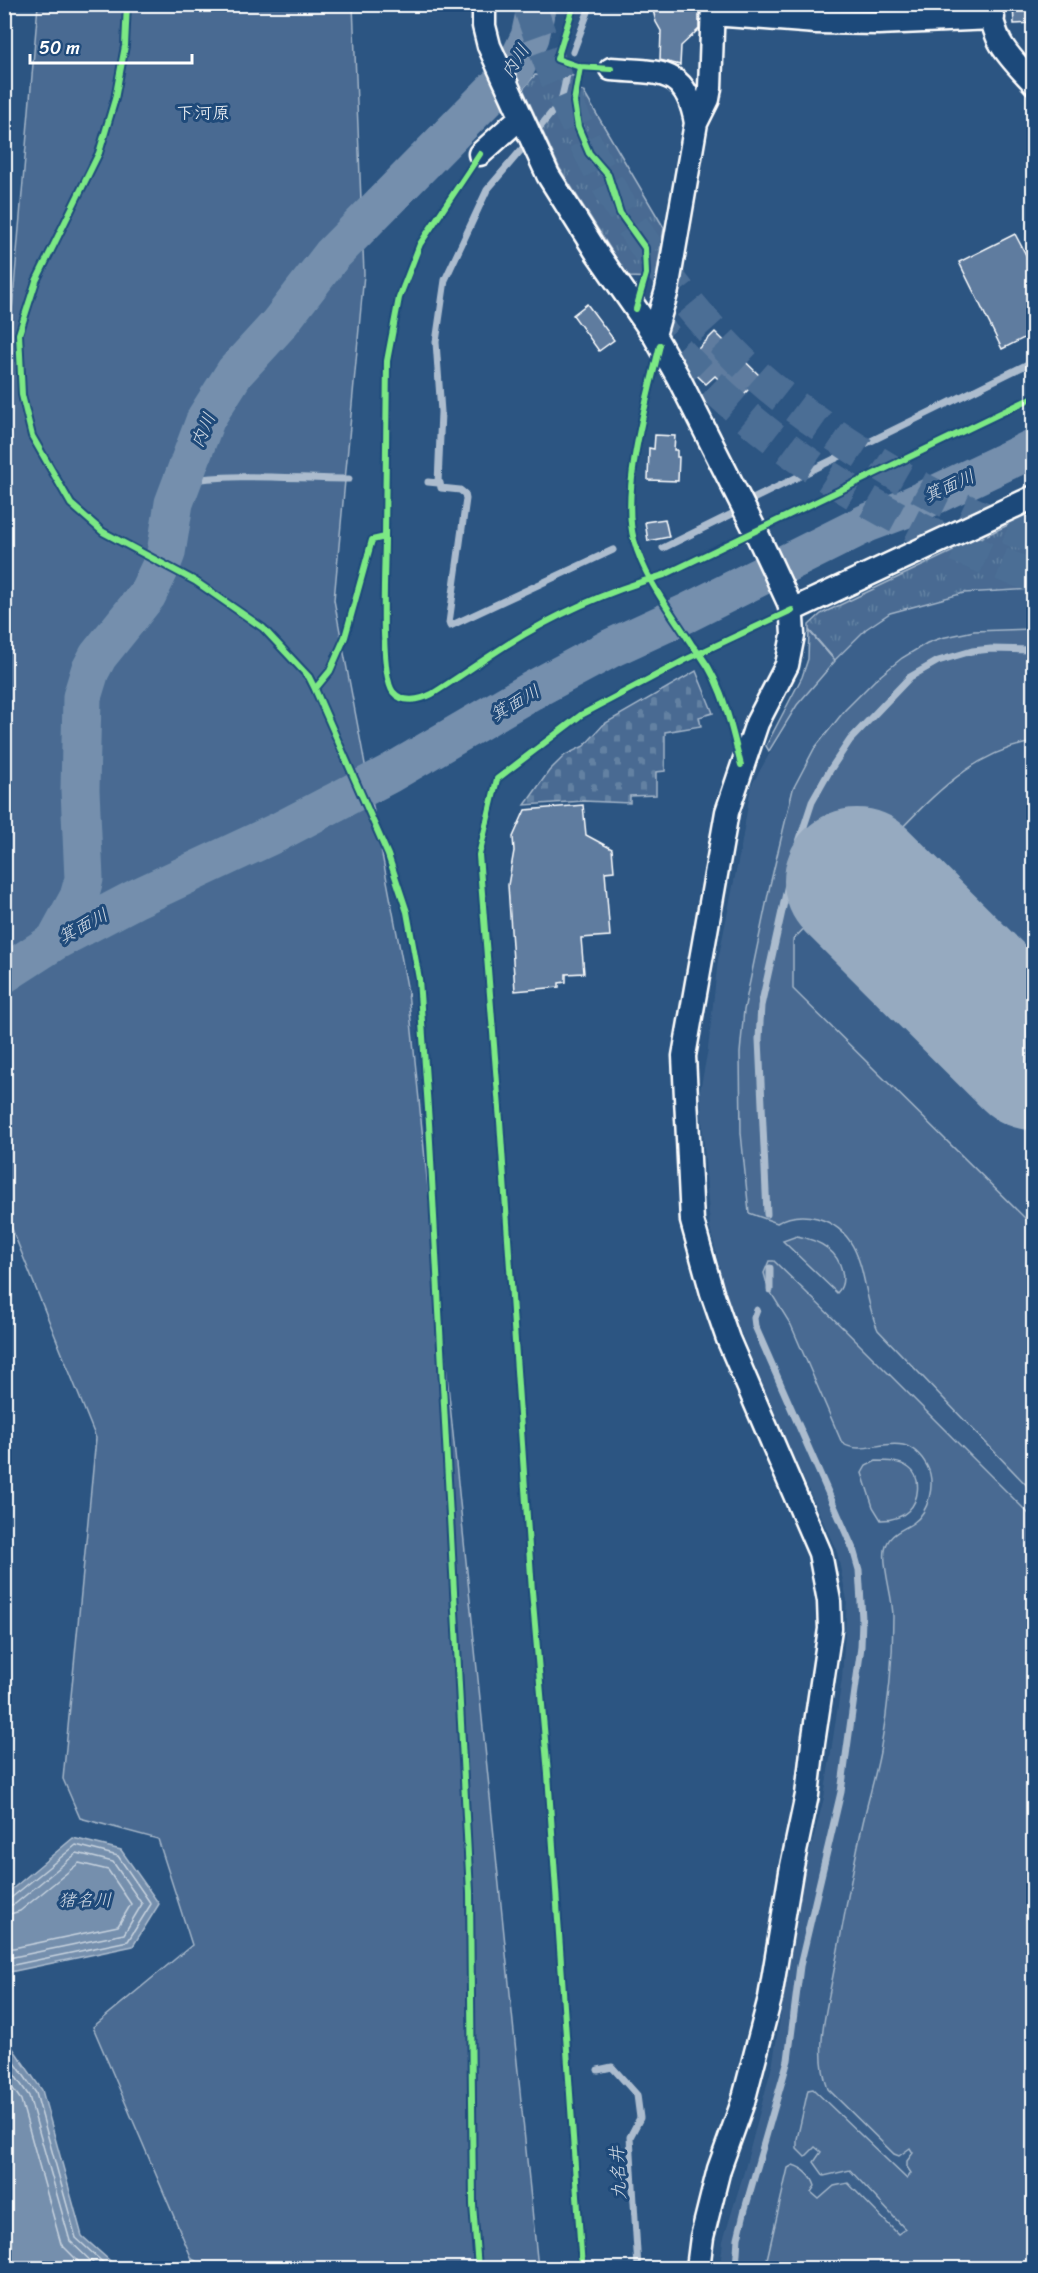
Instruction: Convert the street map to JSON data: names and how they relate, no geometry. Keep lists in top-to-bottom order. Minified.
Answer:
{"districts":["下河原"],"water":["内川","箕面川","猪名川","九名井"],"scale_bar":"50 m"}
